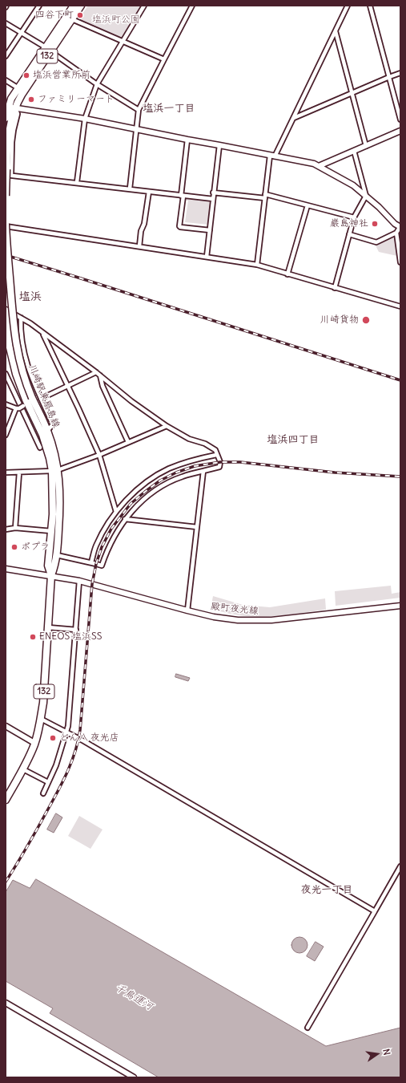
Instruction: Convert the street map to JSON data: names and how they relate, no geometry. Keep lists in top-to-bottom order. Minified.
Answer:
{"streets":{"highway":["132","川崎駅東扇島線"],"street":["殿町夜光線"]},"crossings":[["川崎駅東扇島線","殿町夜光線"]],"districts":["塩浜一丁目","塩浜","塩浜四丁目","夜光一丁目"],"water":["千鳥運河"],"parks":["塩浜町公園"],"places":["四谷下町","塩浜営業所前","ファミリーマート","巌島神社","川崎貨物","ポプラ","ENEOS 塩浜SS","どん八 夜光店"],"north":"right"}
